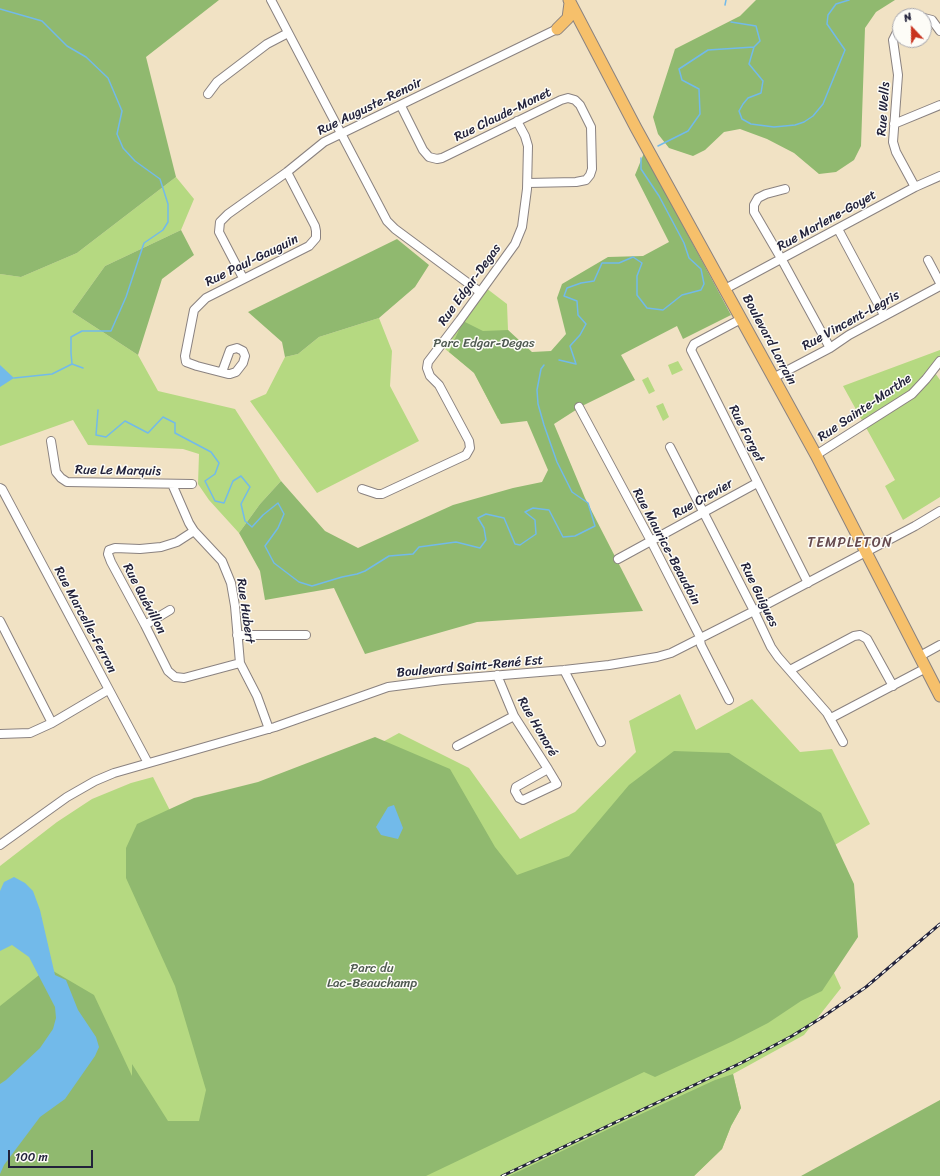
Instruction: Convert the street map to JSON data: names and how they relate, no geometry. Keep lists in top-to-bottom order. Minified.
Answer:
{"streets":{"main road":["Boulevard Lorrain"],"street":["Rue Auguste-Renoir","Rue Wells","Rue Claude-Monet","Rue Marlene-Goyet","Rue Paul-Gauguin","Rue Edgar-Degas","Rue Vincent-Legris","Rue Sainte-Marthe","Rue Forget","Rue Le Marquis","Rue Crevier","Rue Maurice-Beaudoin","Rue Guigues","Rue Quévillon","Rue Hubert","Rue Marcelle-Ferron","Boulevard Saint-René Est","Rue Honoré"]},"crossings":[["Rue Auguste-Renoir","Rue Claude-Monet"],["Rue Auguste-Renoir","Rue Paul-Gauguin"],["Rue Wells","Rue Marlene-Goyet"],["Rue Claude-Monet","Rue Edgar-Degas"],["Rue Marlene-Goyet","Boulevard Lorrain"],["Rue Vincent-Legris","Boulevard Lorrain"],["Boulevard Lorrain","Rue Sainte-Marthe"],["Boulevard Lorrain","Rue Forget"],["Boulevard Lorrain","Boulevard Saint-René Est"],["Rue Forget","Rue Crevier"],["Rue Forget","Boulevard Saint-René Est"],["Rue Le Marquis","Rue Hubert"],["Rue Crevier","Rue Maurice-Beaudoin"],["Rue Crevier","Rue Guigues"],["Rue Maurice-Beaudoin","Boulevard Saint-René Est"],["Rue Guigues","Boulevard Saint-René Est"],["Rue Quévillon","Rue Hubert"],["Rue Hubert","Boulevard Saint-René Est"],["Rue Marcelle-Ferron","Boulevard Saint-René Est"],["Boulevard Saint-René Est","Rue Honoré"]],"districts":["TEMPLETON"],"parks":["Parc Edgar-Degas","Parc du Lac-Beauchamp"],"scale_bar":"100 m","north":"top"}
